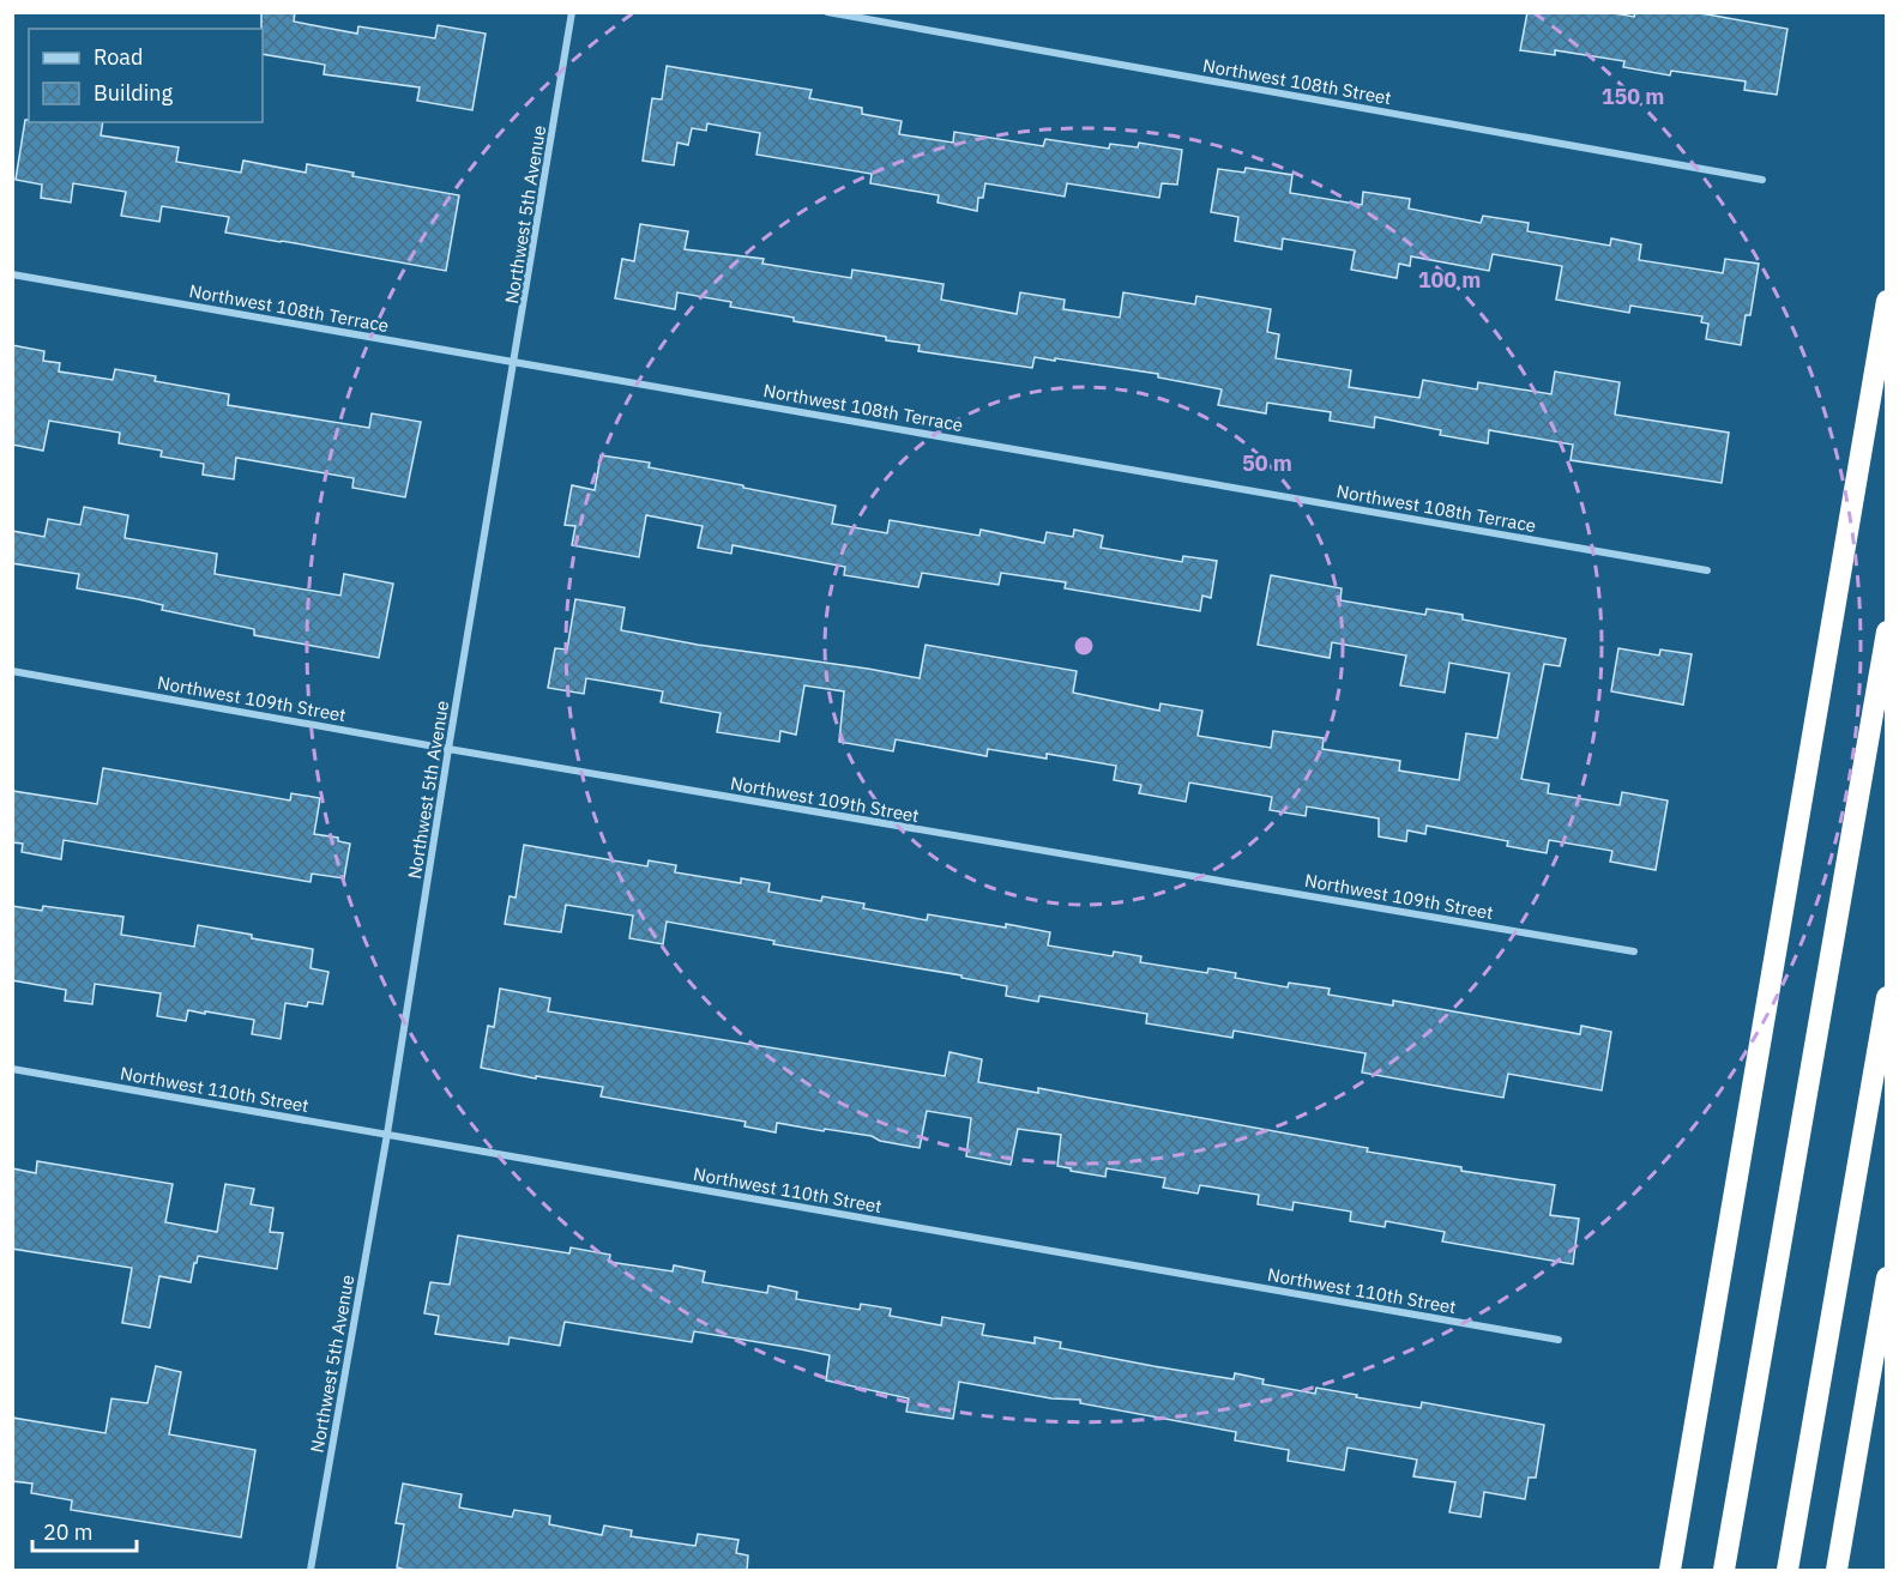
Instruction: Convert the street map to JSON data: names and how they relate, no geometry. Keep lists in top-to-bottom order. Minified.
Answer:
{"streets":{"street":["Northwest 108th Street","Northwest 5th Avenue","Northwest 108th Terrace","Northwest 109th Street","Northwest 110th Street"]},"crossings":[["Northwest 5th Avenue","Northwest 108th Terrace"],["Northwest 5th Avenue","Northwest 109th Street"],["Northwest 5th Avenue","Northwest 110th Street"]],"legend":["Road","Building"],"scale_bar":"20 m","rings":["150 m","100 m","50 m"]}
